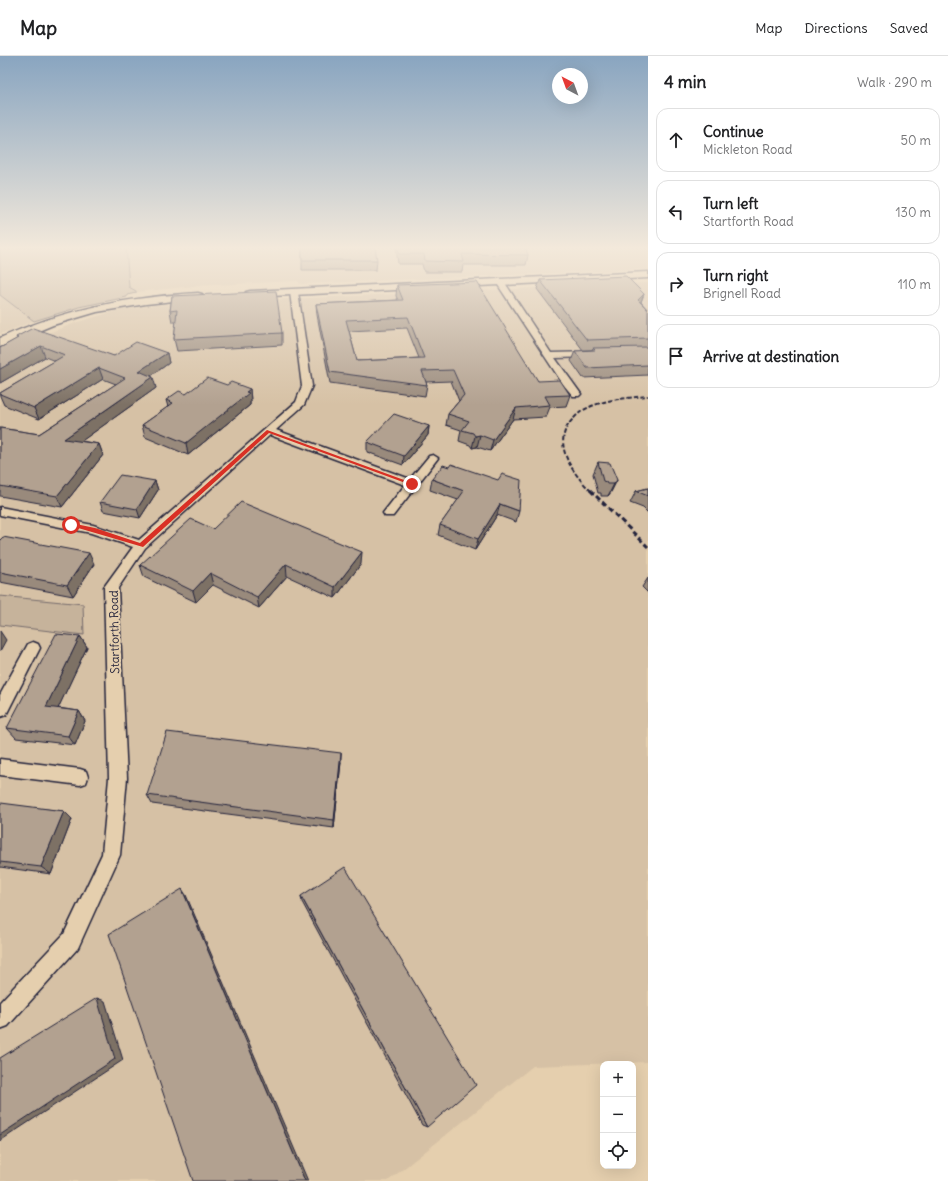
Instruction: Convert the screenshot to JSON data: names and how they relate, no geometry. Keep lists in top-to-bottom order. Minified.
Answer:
{"streets":{"street":["Startforth Road"]},"north":"top left","page":{"header":"Map","nav":["Map","Directions","Saved"],"heading":["4 min","Walk · 290 m"],"list":[["Continue","Mickleton Road","50 m"],["Turn left","Startforth Road","130 m"],["Turn right","Brignell Road","110 m"],"Arrive at destination"],"map_buttons":["+","−"]}}
